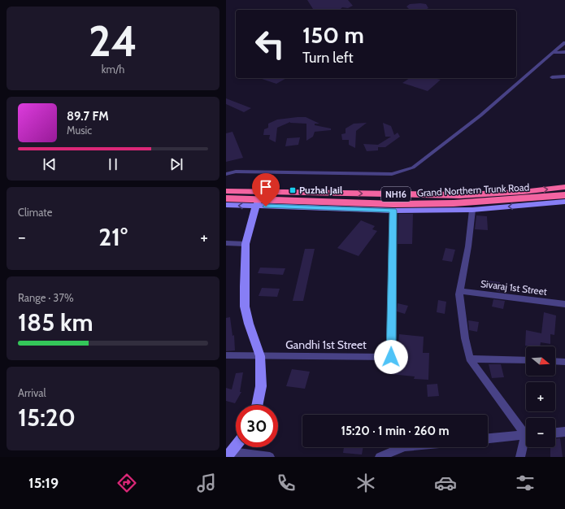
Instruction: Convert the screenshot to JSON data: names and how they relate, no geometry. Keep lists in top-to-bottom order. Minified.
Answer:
{"streets":{"highway":["Grand Northern Trunk Road","NH16"],"street":["Sivaraj 1st Street","Gandhi 1st Street"]},"places":{"transit":["Puzhal Jail"]},"north":"right","page":{"tile":[["24","km/h"],"Climate",["Range · 37%","185 km"],["Arrival","15:20"]],"turn":["150 m","Turn left"],"song":["89.7 FM","Music"],"heat":["−","21°","+"],"map_buttons":["+","−"],"limit":"30","trip":"15:20 · 1 min · 260 m","tabs":"15:19"}}
